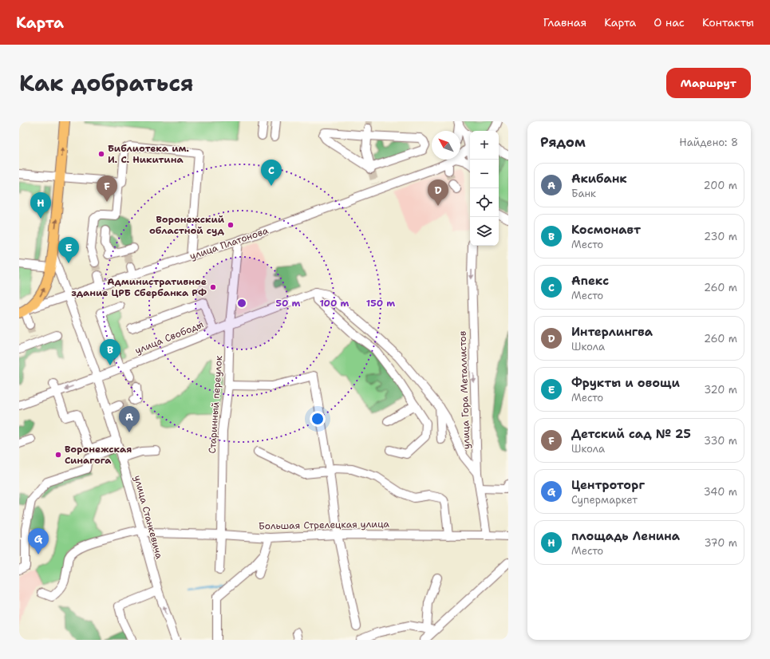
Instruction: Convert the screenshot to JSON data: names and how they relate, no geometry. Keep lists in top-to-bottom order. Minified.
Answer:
{"streets":{"street":["улица Платонова","улица Свободы","улица Гора Металлистов","Старинный переулок","улица Станкевича","Большая Стрелецкая улица"]},"crossings":[["улица Платонова","Старинный переулок"],["улица Платонова","улица Станкевича"],["улица Свободы","Старинный переулок"],["улица Свободы","улица Станкевича"],["улица Гора Металлистов","Большая Стрелецкая улица"],["Старинный переулок","Большая Стрелецкая улица"],["улица Станкевича","Большая Стрелецкая улица"]],"one_way":["улица Гора Металлистов"],"places":["Библиотека им. И. С. Никитина","Воронежский областной суд","Административное здание ЦРБ Сбербанка РФ","Воронежская Синагога"],"north":"top left","page":{"header":"Карта","nav":["Главная","Карта","О нас","Контакты"],"title":"Как добраться","buttons":"Маршрут","heading":["Рядом","Найдено: 8"],"map_buttons":["+","−"],"pins":["C","F","D","H","E","B","A","G"],"list":[{"mark":"A","name":"Акибанк","note":"Банк","value":"200 m"},{"mark":"B","name":"Космонавт","note":"Место","value":"230 m"},{"mark":"C","name":"Апекс","note":"Место","value":"260 m"},{"mark":"D","name":"Интерлингва","note":"Школа","value":"260 m"},{"mark":"E","name":"Фрукты и овощи","note":"Место","value":"320 m"},{"mark":"F","name":"Детский сад № 25","note":"Школа","value":"330 m"},{"mark":"G","name":"Центроторг","note":"Супермаркет","value":"340 m"},{"mark":"H","name":"площадь Ленина","note":"Место","value":"370 m"}]},"rings":["50 m","100 m","150 m"]}
